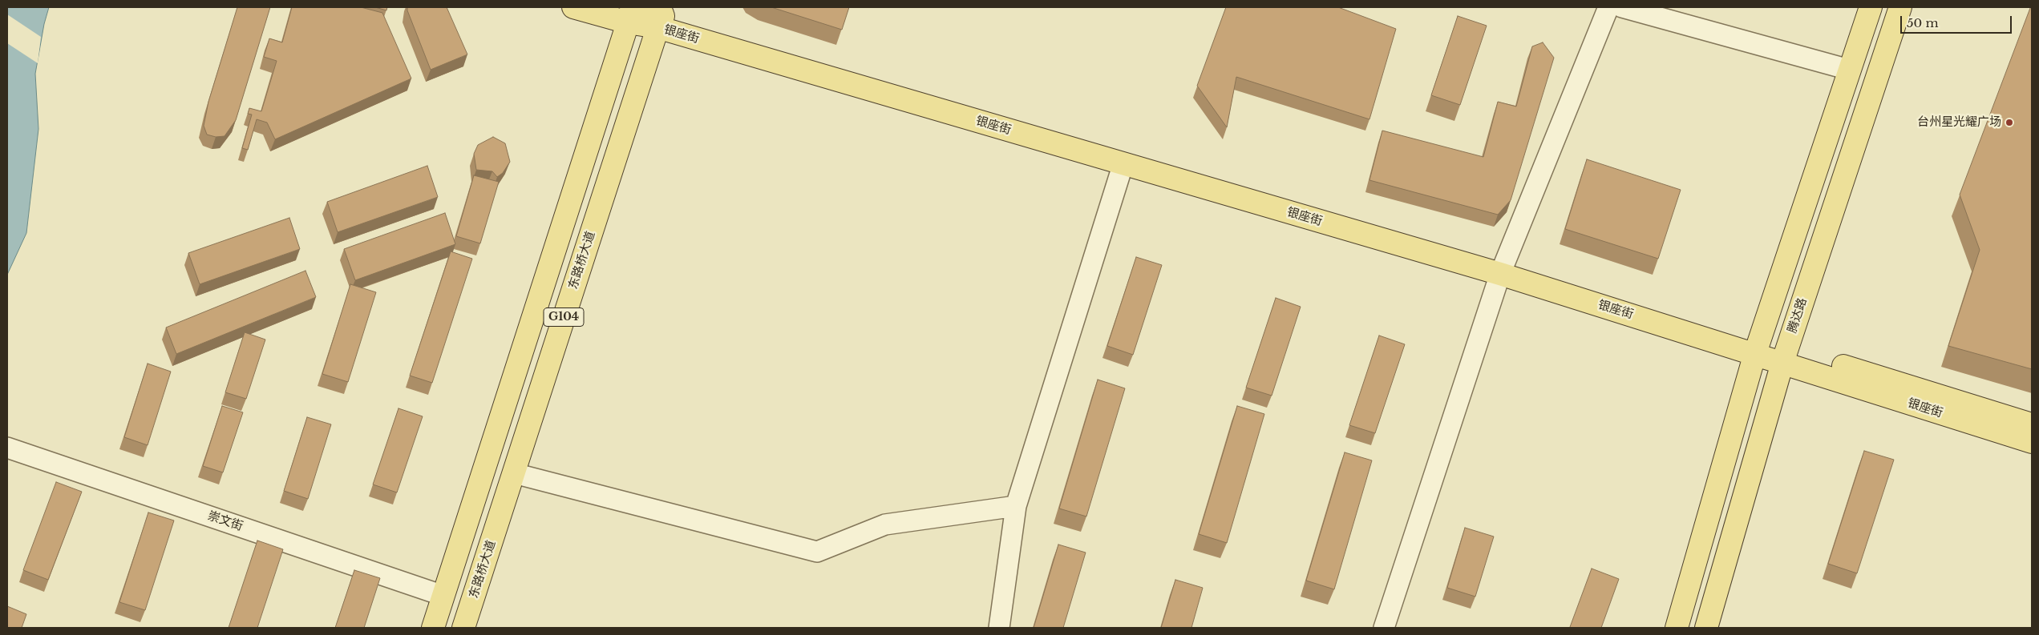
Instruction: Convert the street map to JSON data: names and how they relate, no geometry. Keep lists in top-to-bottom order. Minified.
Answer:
{"streets":{"main road":["银座街","东路桥大道","腾达路","G104"],"street":["崇文街"]},"crossings":[["银座街","东路桥大道"],["银座街","腾达路"],["银座街","G104"],["G104","崇文街"]],"places":["台州星光耀广场"],"scale_bar":"50 m"}
